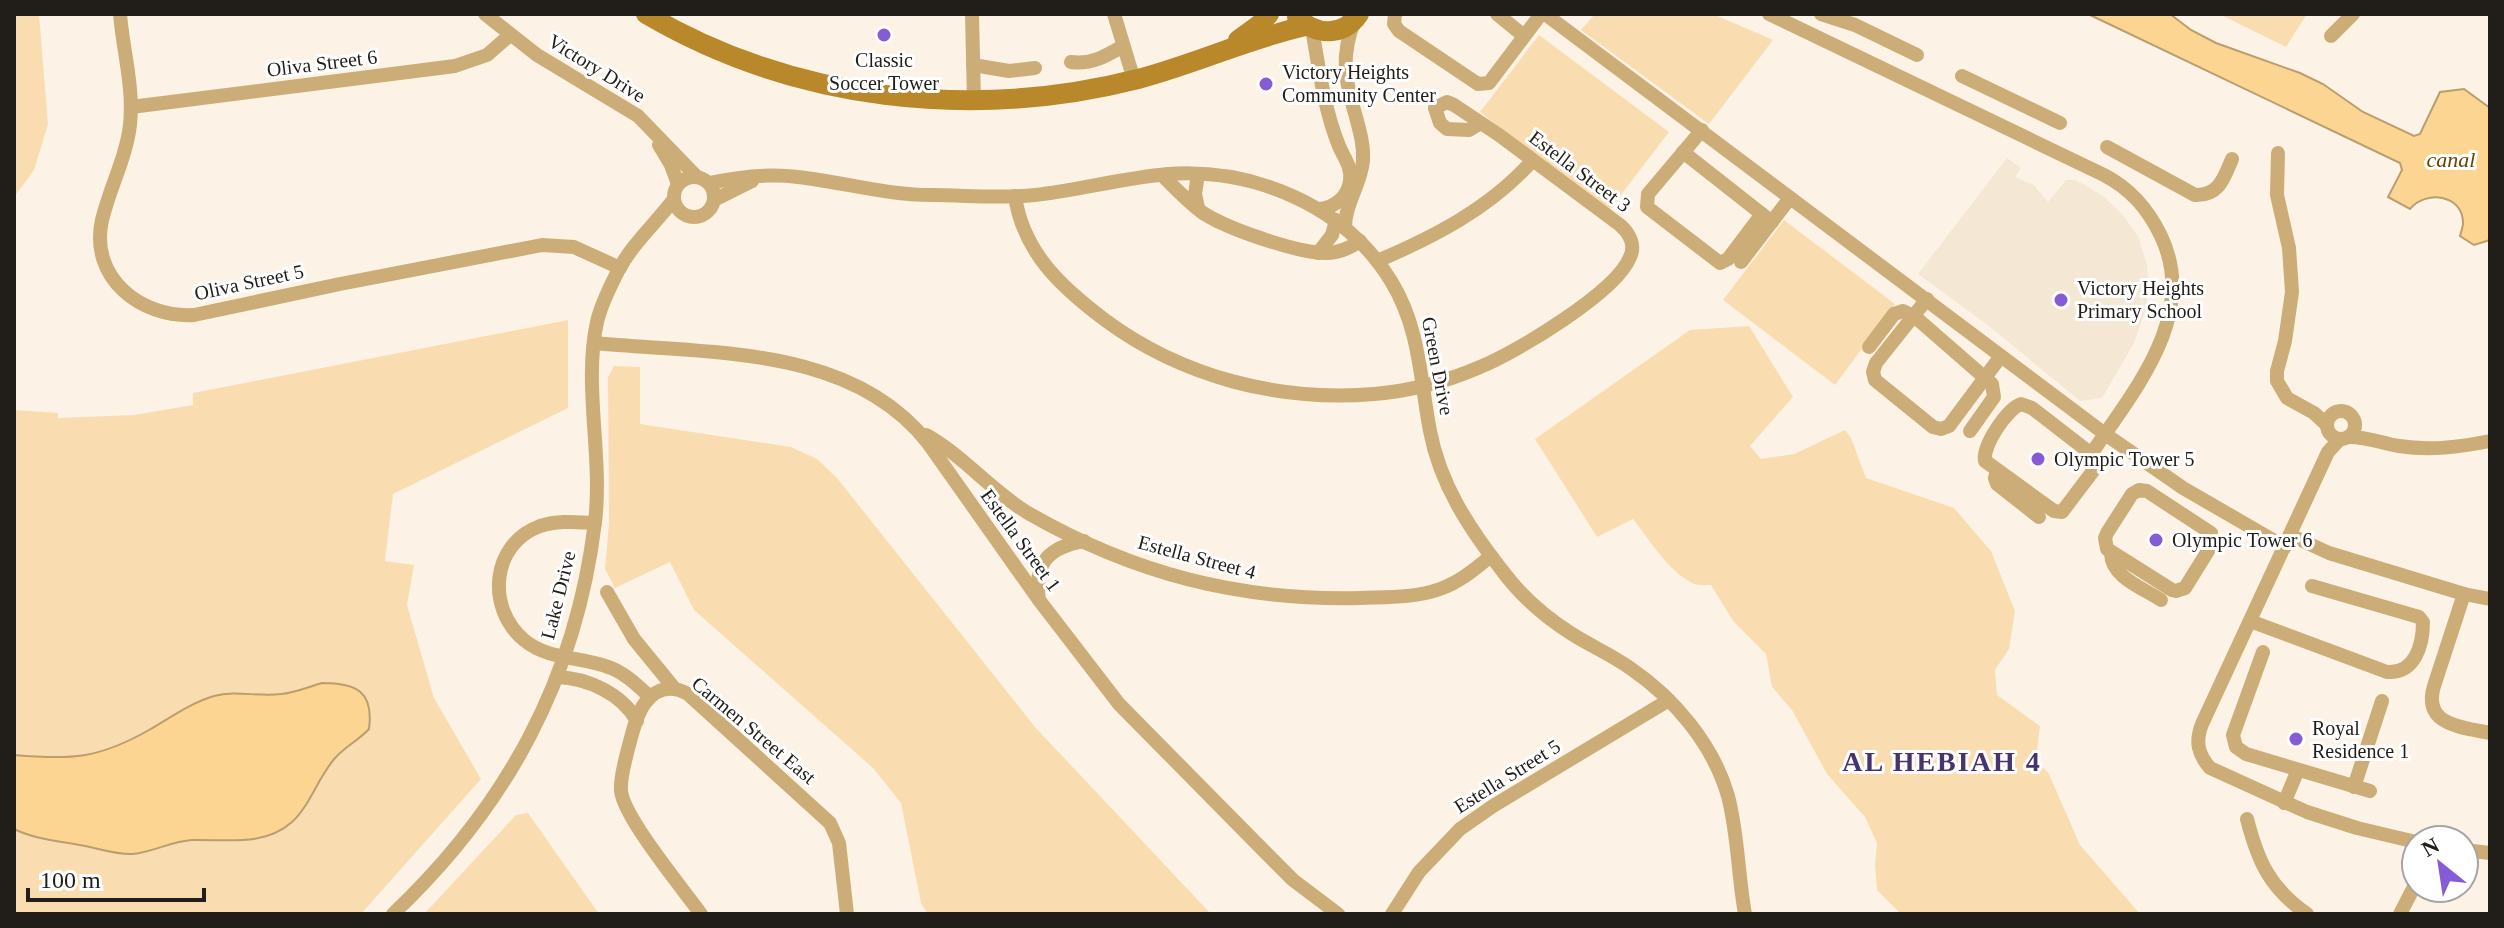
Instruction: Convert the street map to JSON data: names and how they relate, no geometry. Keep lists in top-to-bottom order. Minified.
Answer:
{"streets":{"street":["Oliva Street 6","Victory Drive","Estella Street 3","Oliva Street 5","Green Drive","Estella Street 1","Estella Street 4","Lake Drive","Carmen Street East","Estella Street 5"]},"crossings":[["Oliva Street 6","Victory Drive"],["Oliva Street 6","Oliva Street 5"],["Victory Drive","Green Drive"],["Victory Drive","Lake Drive"],["Estella Street 3","Green Drive"],["Oliva Street 5","Lake Drive"],["Green Drive","Estella Street 4"],["Green Drive","Lake Drive"],["Green Drive","Estella Street 5"],["Estella Street 1","Estella Street 4"],["Estella Street 1","Lake Drive"]],"districts":["AL HEBIAH 4"],"water":["canal"],"places":["Classic Soccer Tower","Victory Heights Community Center","Victory Heights Primary School","Olympic Tower 5","Olympic Tower 6","Royal Residence 1"],"scale_bar":"100 m","north":"top left"}
